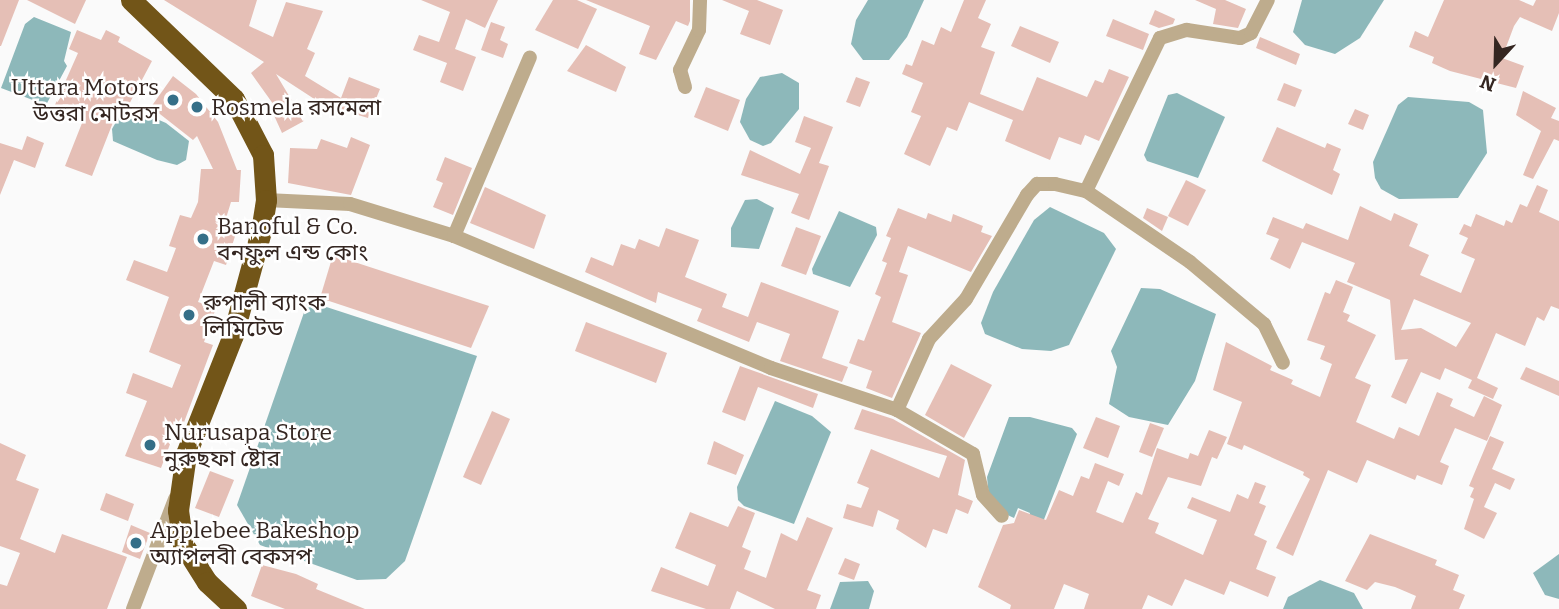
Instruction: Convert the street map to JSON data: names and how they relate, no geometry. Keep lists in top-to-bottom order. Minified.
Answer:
{"places":["Uttara Motors উত্তরা মোটরস","Rosmela রসমেলা","Banoful & Co. বনফুল এন্ড কোং","রুপালী ব্যাংক লিমিটেড","Nurusapa Store নুরুছফা ষ্টোর","Applebee Bakeshop অ্যাপলবী বেকসপ"],"north":"bottom"}
